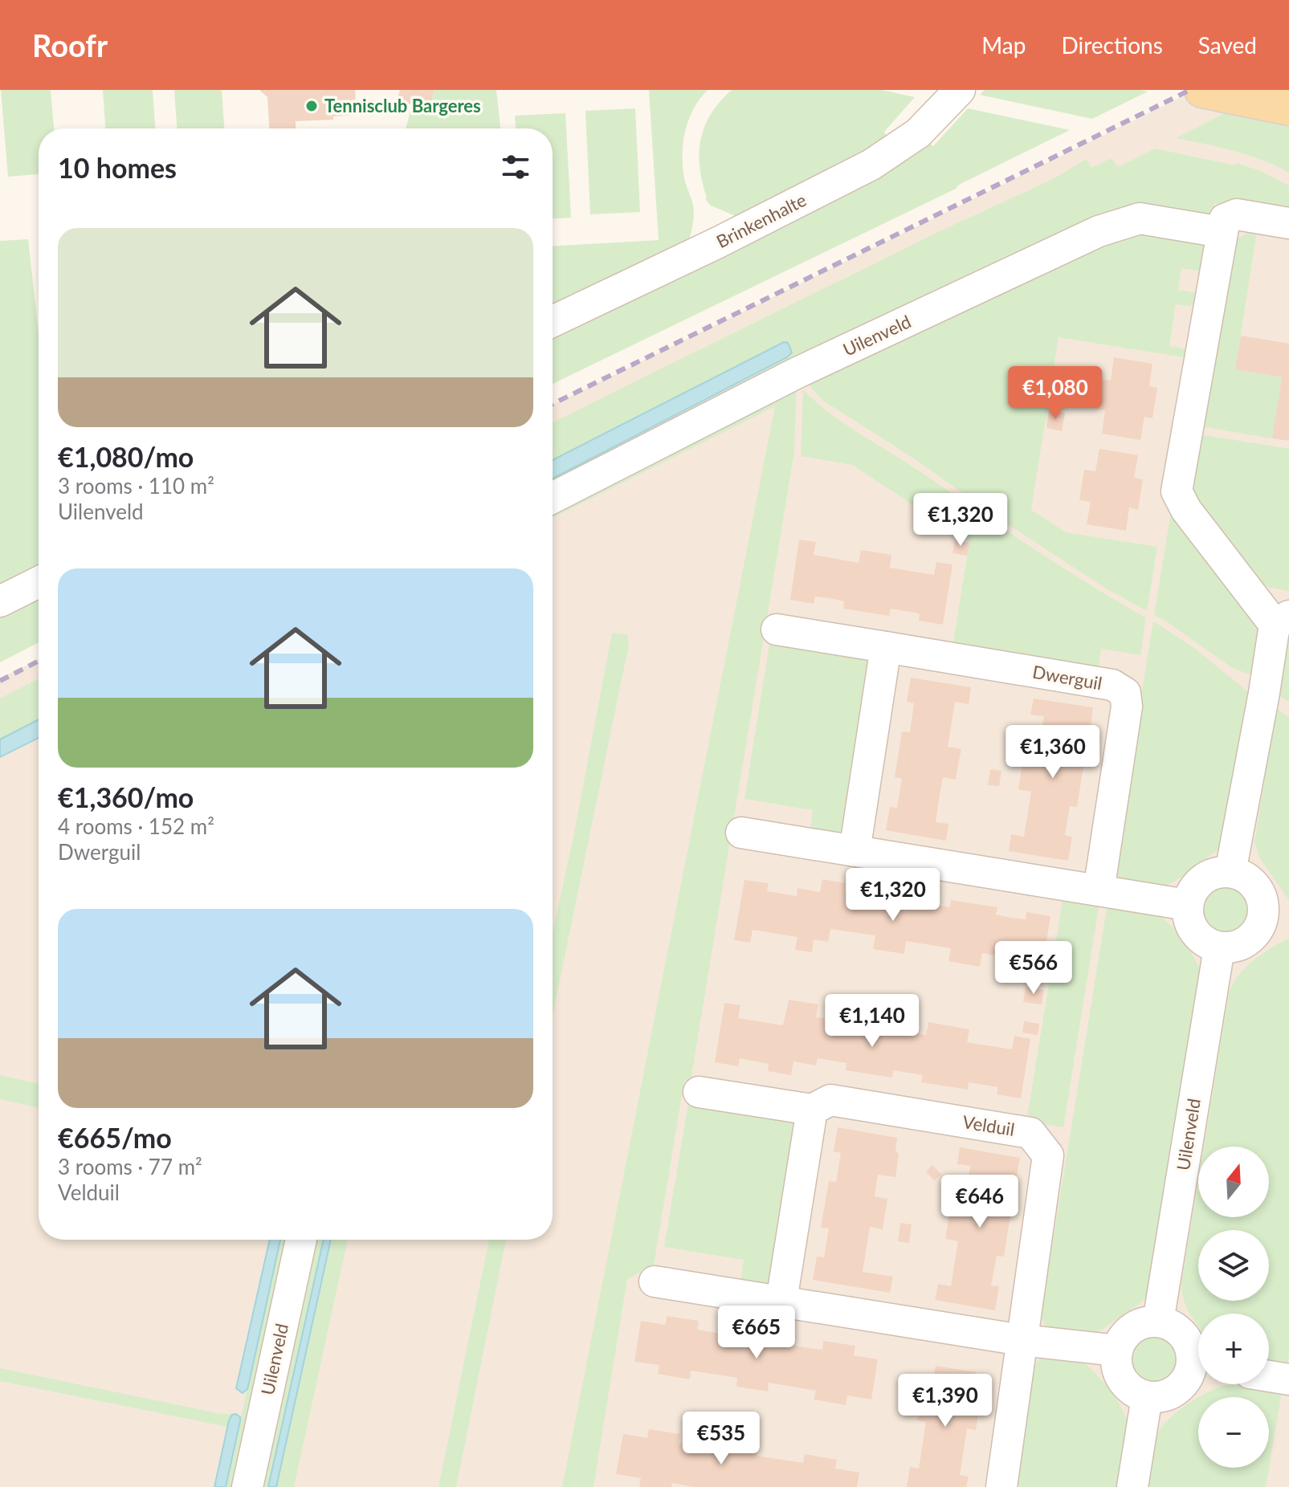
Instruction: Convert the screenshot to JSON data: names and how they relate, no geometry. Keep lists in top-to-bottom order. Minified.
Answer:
{"streets":{"street":["Brinkenhalte","Uilenveld","Dwerguil","Velduil"]},"places":["Tennisclub Bargeres"],"north":"top","page":{"header":"Roofr","nav":["Map","Directions","Saved"],"heading":"10 homes","list":[{"name":"€1,080/mo","note":"3 rooms · 110 m² · Uilenveld"},{"name":"€1,360/mo","note":"4 rooms · 152 m² · Dwerguil"},{"name":"€665/mo","note":"3 rooms · 77 m² · Velduil"}],"price":["€1,080","€1,320","€1,360","€1,320","€566","€1,140","€646","€665","€1,390","€535"],"map_buttons":["+","−"]}}
